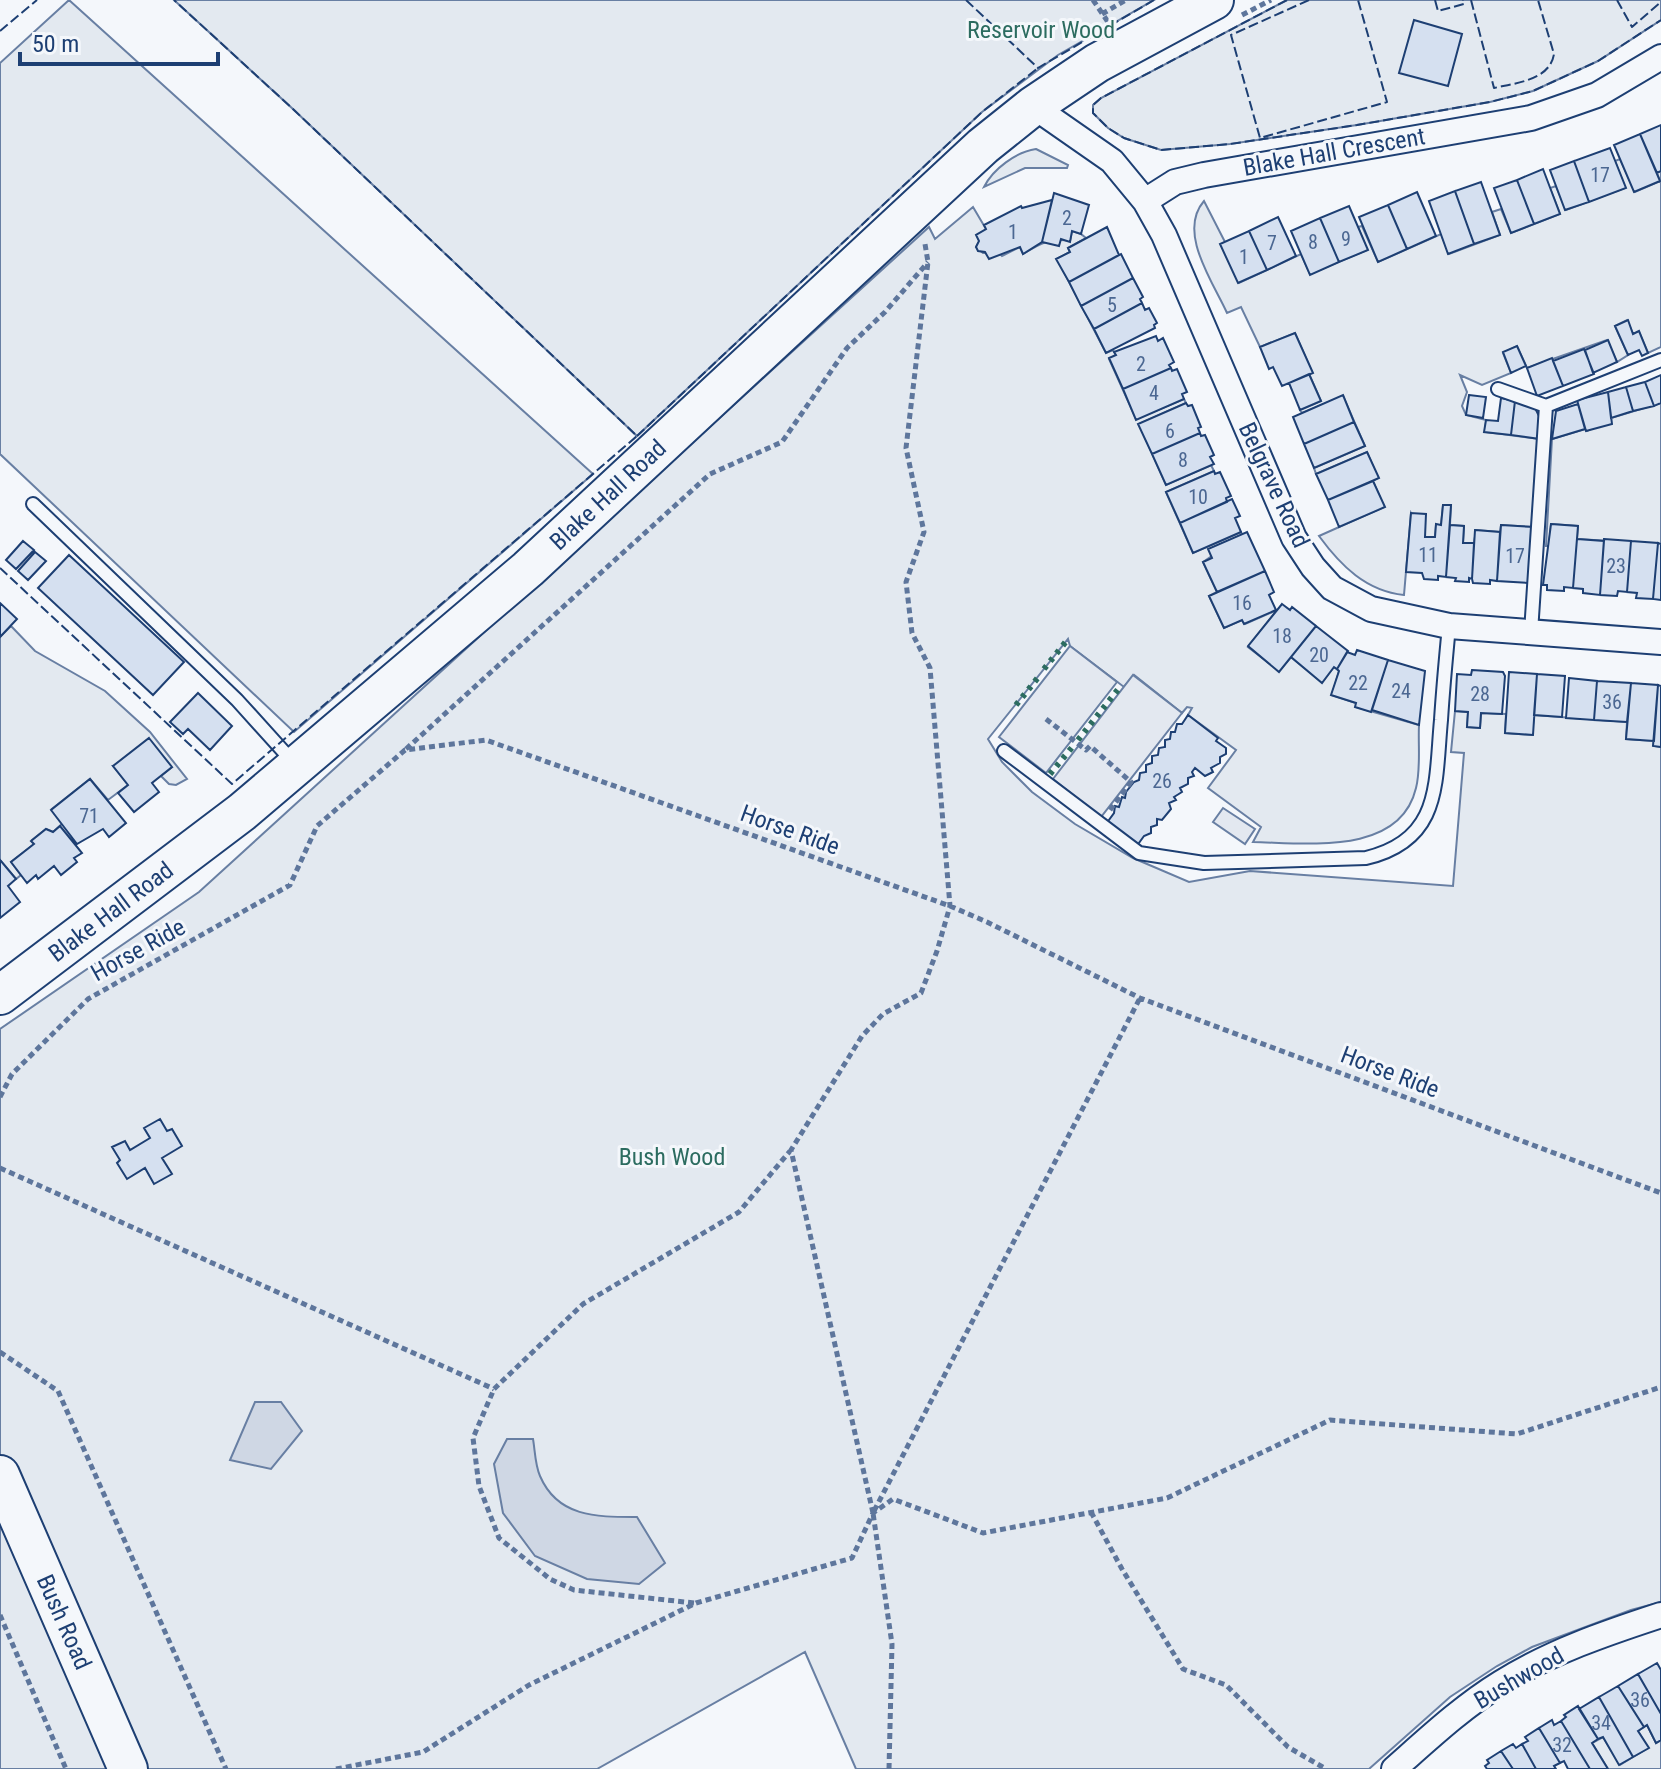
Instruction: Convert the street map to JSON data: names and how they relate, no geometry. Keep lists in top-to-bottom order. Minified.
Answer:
{"streets":{"main road":["Blake Hall Road","Bush Road"],"street":["Blake Hall Crescent","Belgrave Road","Bushwood"],"path":["Horse Ride"]},"crossings":[["Blake Hall Crescent","Belgrave Road"]],"parks":["Reservoir Wood","Bush Wood"],"house_numbers":["17","2","1","9","8","7","1","5","2","4","6","8","10","11","17","23","16","18","20","22","24","28","36","26","71","36","34","32"],"scale_bar":"50 m"}
